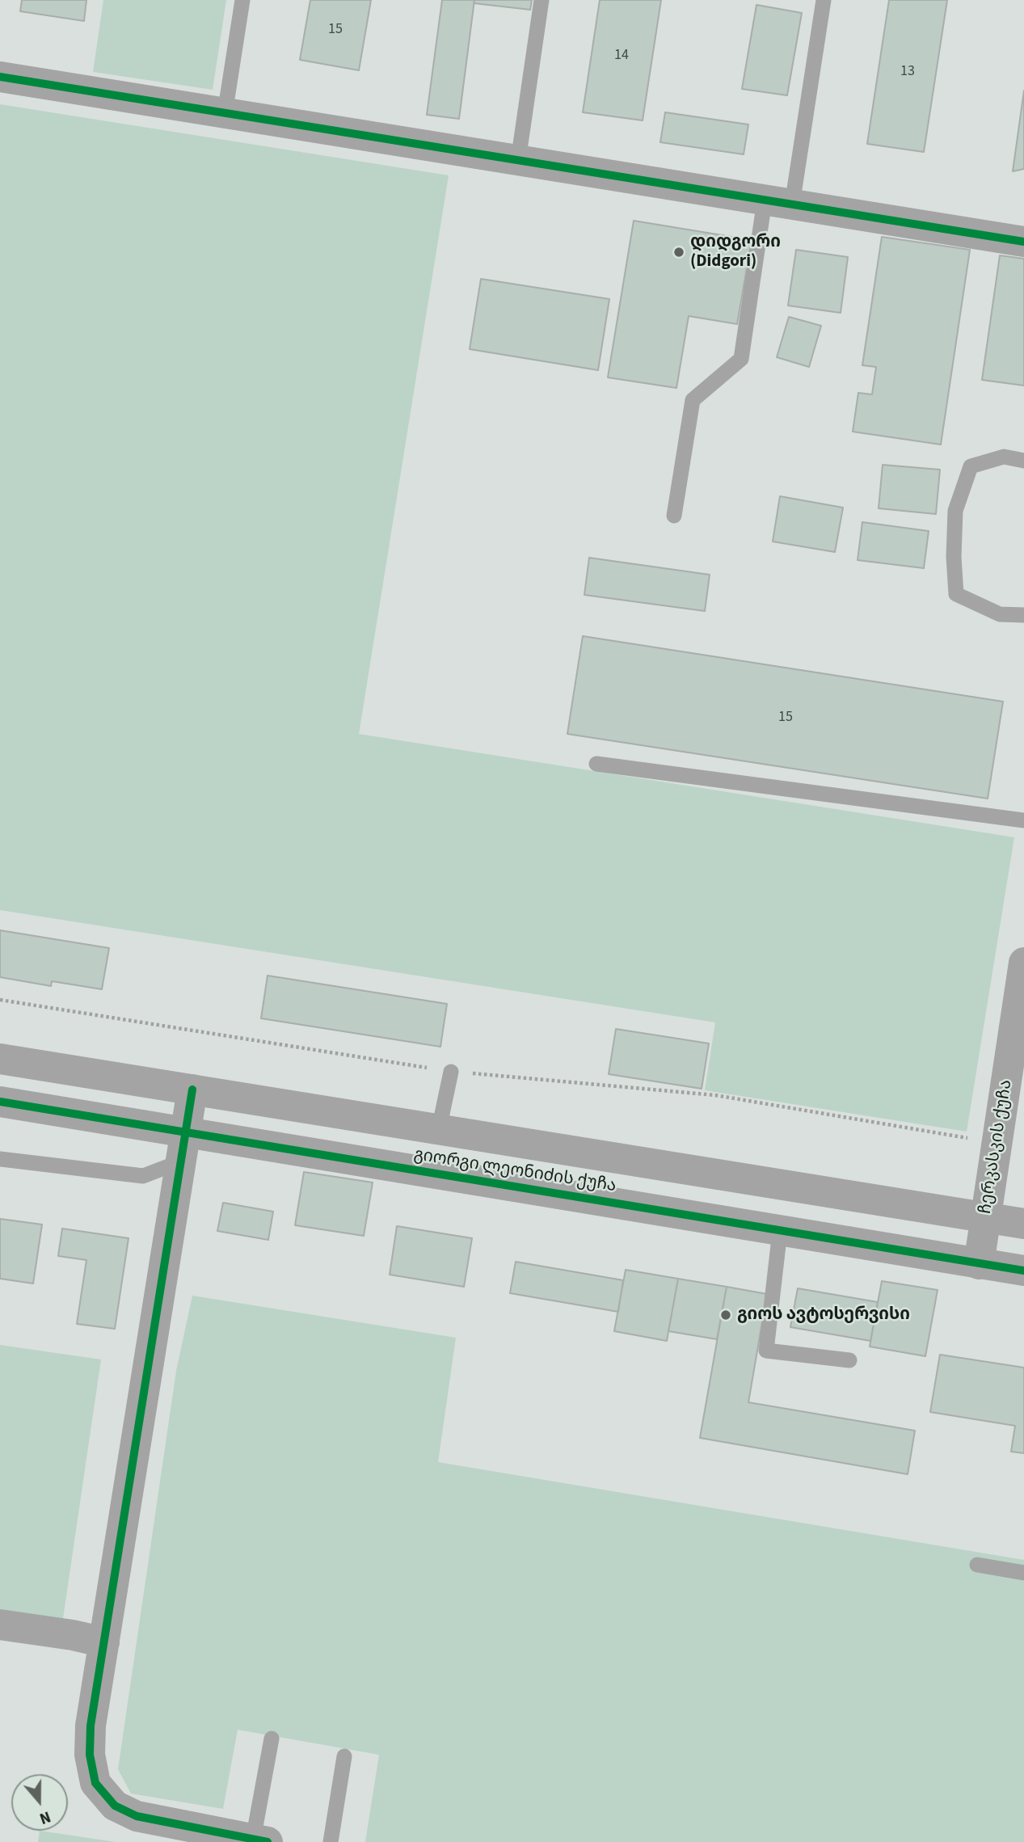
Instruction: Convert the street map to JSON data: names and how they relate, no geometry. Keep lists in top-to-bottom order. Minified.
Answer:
{"streets":{"street":["ჩერკასკის ქუჩა","გიორგი ლეონიძის ქუჩა"]},"crossings":[["ჩერკასკის ქუჩა","გიორგი ლეონიძის ქუჩა"]],"places":["დიდგორი (Didgori)","გიოს ავტოსერვისი"],"house_numbers":["15","14","13","15"],"north":"bottom"}
